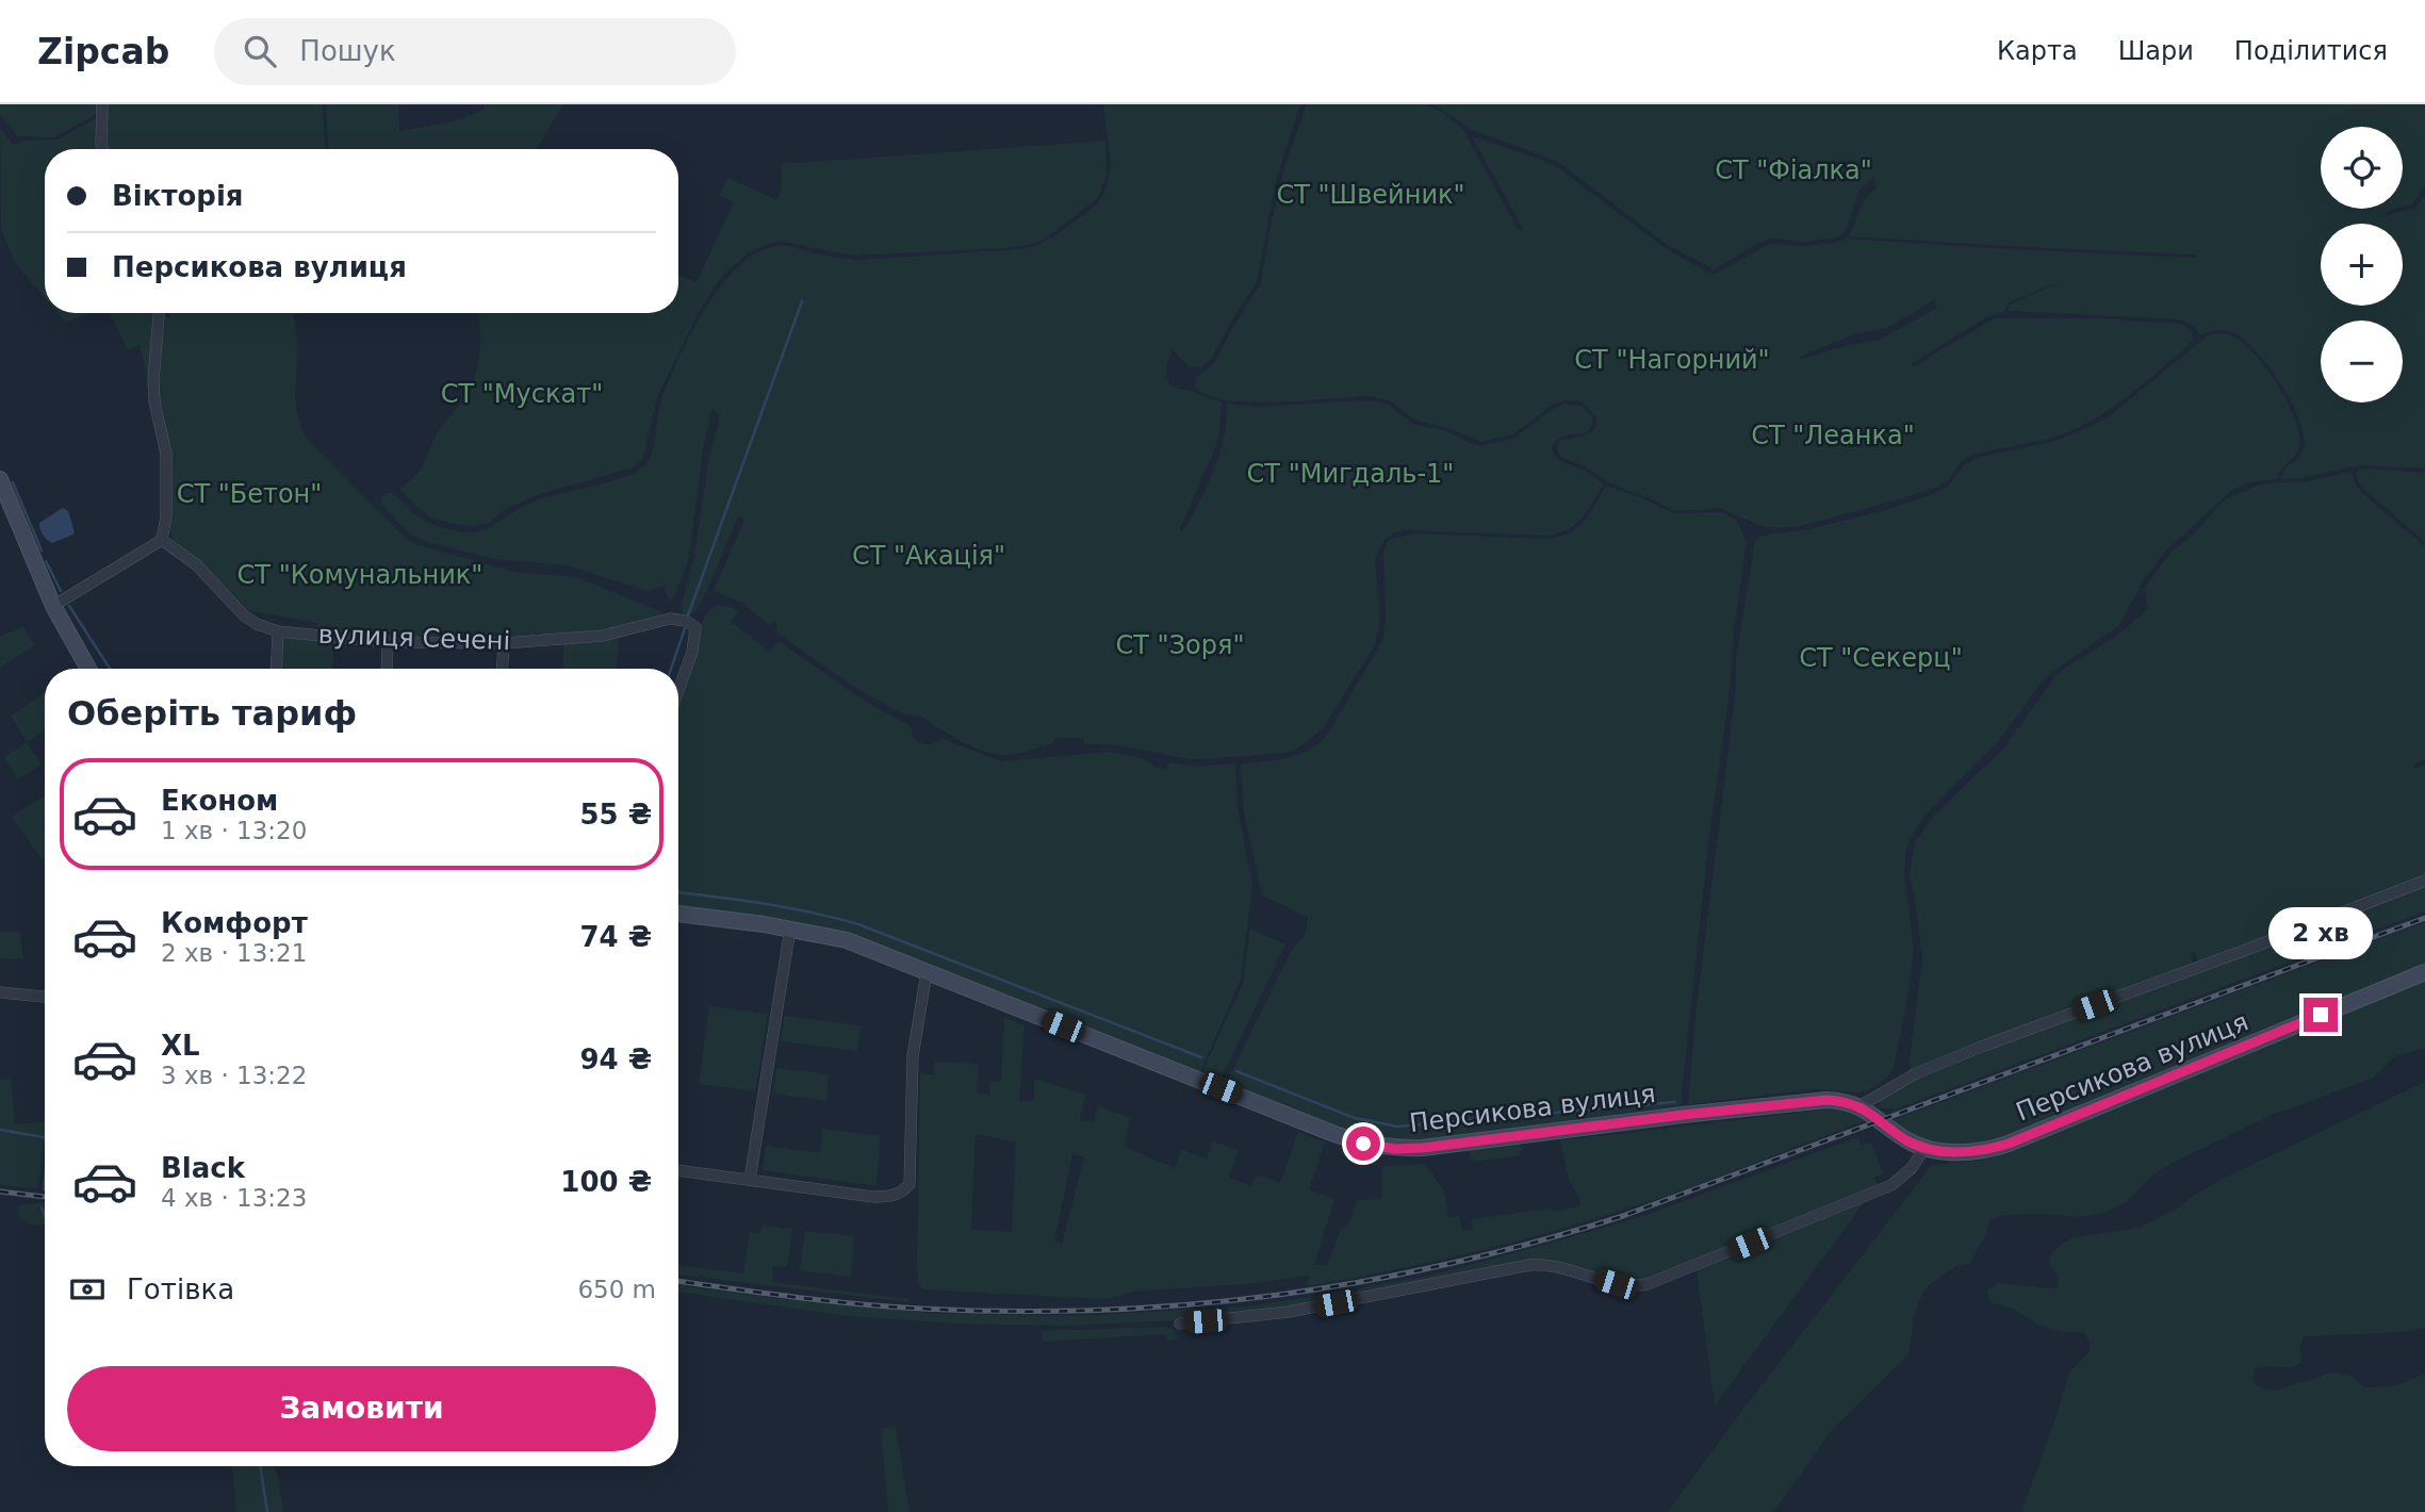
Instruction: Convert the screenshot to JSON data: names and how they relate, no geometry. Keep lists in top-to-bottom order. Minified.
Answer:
{"streets":{"main road":["Персикова вулиця"],"street":["вулиця Сечені"]},"parks":["СТ \"Фіалка\"","СТ \"Швейник\"","СТ \"Нагорний\"","СТ \"Мускат\"","СТ \"Леанка\"","СТ \"Мигдаль-1\"","СТ \"Бетон\"","СТ \"Акація\"","СТ \"Комунальник\"","СТ \"Зоря\"","СТ \"Секерц\""],"page":{"header":"Zipcab","search":"Пошук","nav":["Карта","Шари","Поділитися"],"map_buttons":["+","−"],"banner":["Вікторія","Персикова вулиця"],"heading":"Оберіть тариф","list":[{"name":"Економ","note":"1 хв · 13:20","value":"55 ₴"},{"name":"Комфорт","note":"2 хв · 13:21","value":"74 ₴"},{"name":"XL","note":"3 хв · 13:22","value":"94 ₴"},{"name":"Black","note":"4 хв · 13:23","value":"100 ₴"}],"bubble":"2 хв","pay":["Готівка","650 m"],"buttons":"Замовити"}}
